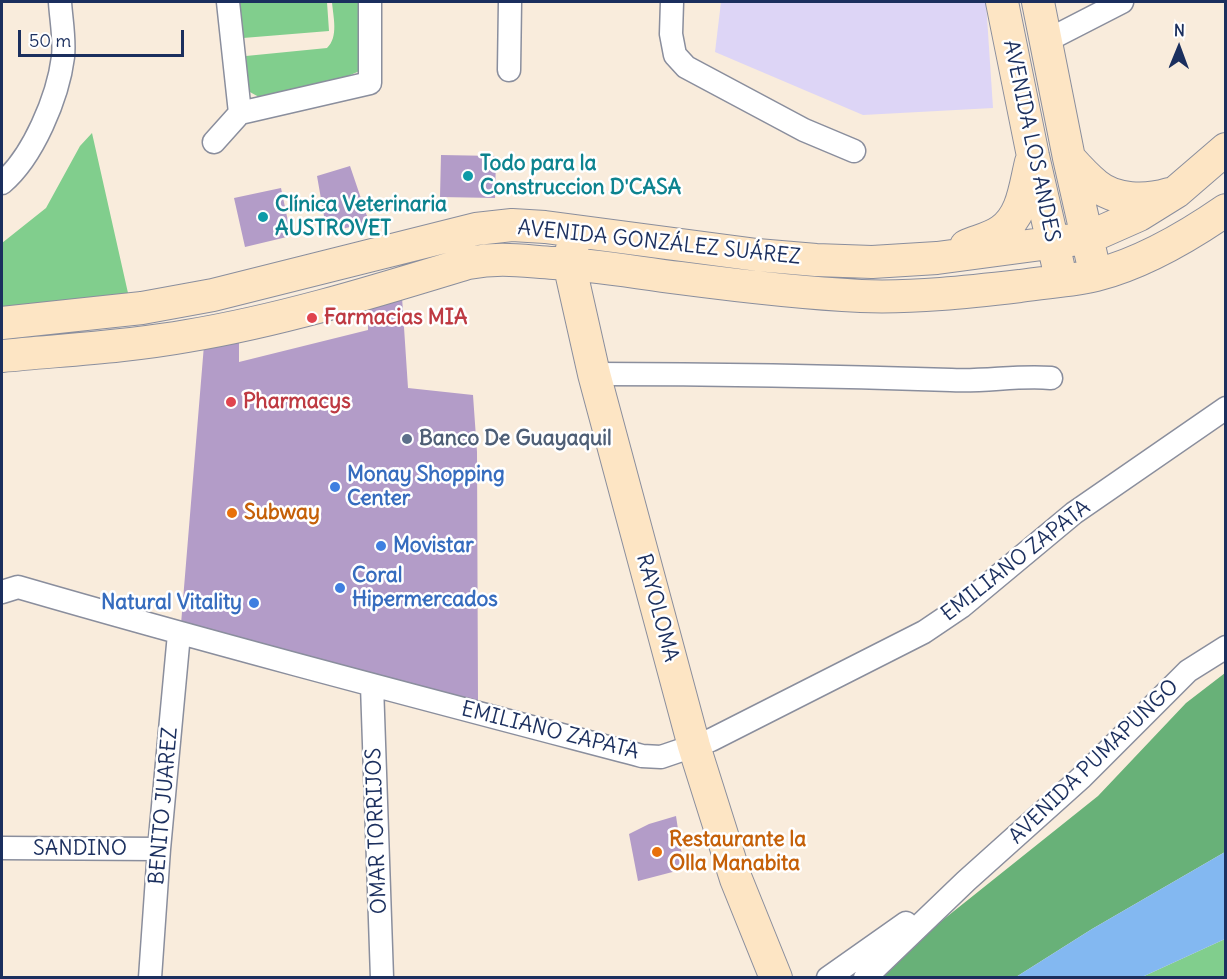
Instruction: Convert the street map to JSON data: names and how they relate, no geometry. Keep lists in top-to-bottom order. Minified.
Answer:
{"streets":{"main road":["AVENIDA LOS ANDES","AVENIDA GONZÁLEZ SUÁREZ","RAYOLOMA"],"street":["EMILIANO ZAPATA","AVENIDA PUMAPUNGO","BENITO JUAREZ","OMAR TORRIJOS","SANDINO"]},"crossings":[["AVENIDA LOS ANDES","AVENIDA GONZÁLEZ SUÁREZ"],["AVENIDA GONZÁLEZ SUÁREZ","RAYOLOMA"],["EMILIANO ZAPATA","RAYOLOMA"],["EMILIANO ZAPATA","BENITO JUAREZ"],["EMILIANO ZAPATA","OMAR TORRIJOS"],["BENITO JUAREZ","SANDINO"]],"places":["Todo para la Construccion D'CASA","Clínica Veterinaria AUSTROVET","Farmacias MIA","Pharmacys","Banco De Guayaquil","Monay Shopping Center","Subway","Movistar","Coral Hipermercados","Natural Vitality","Restaurante la Olla Manabita"],"scale_bar":"50 m","north":"top"}
